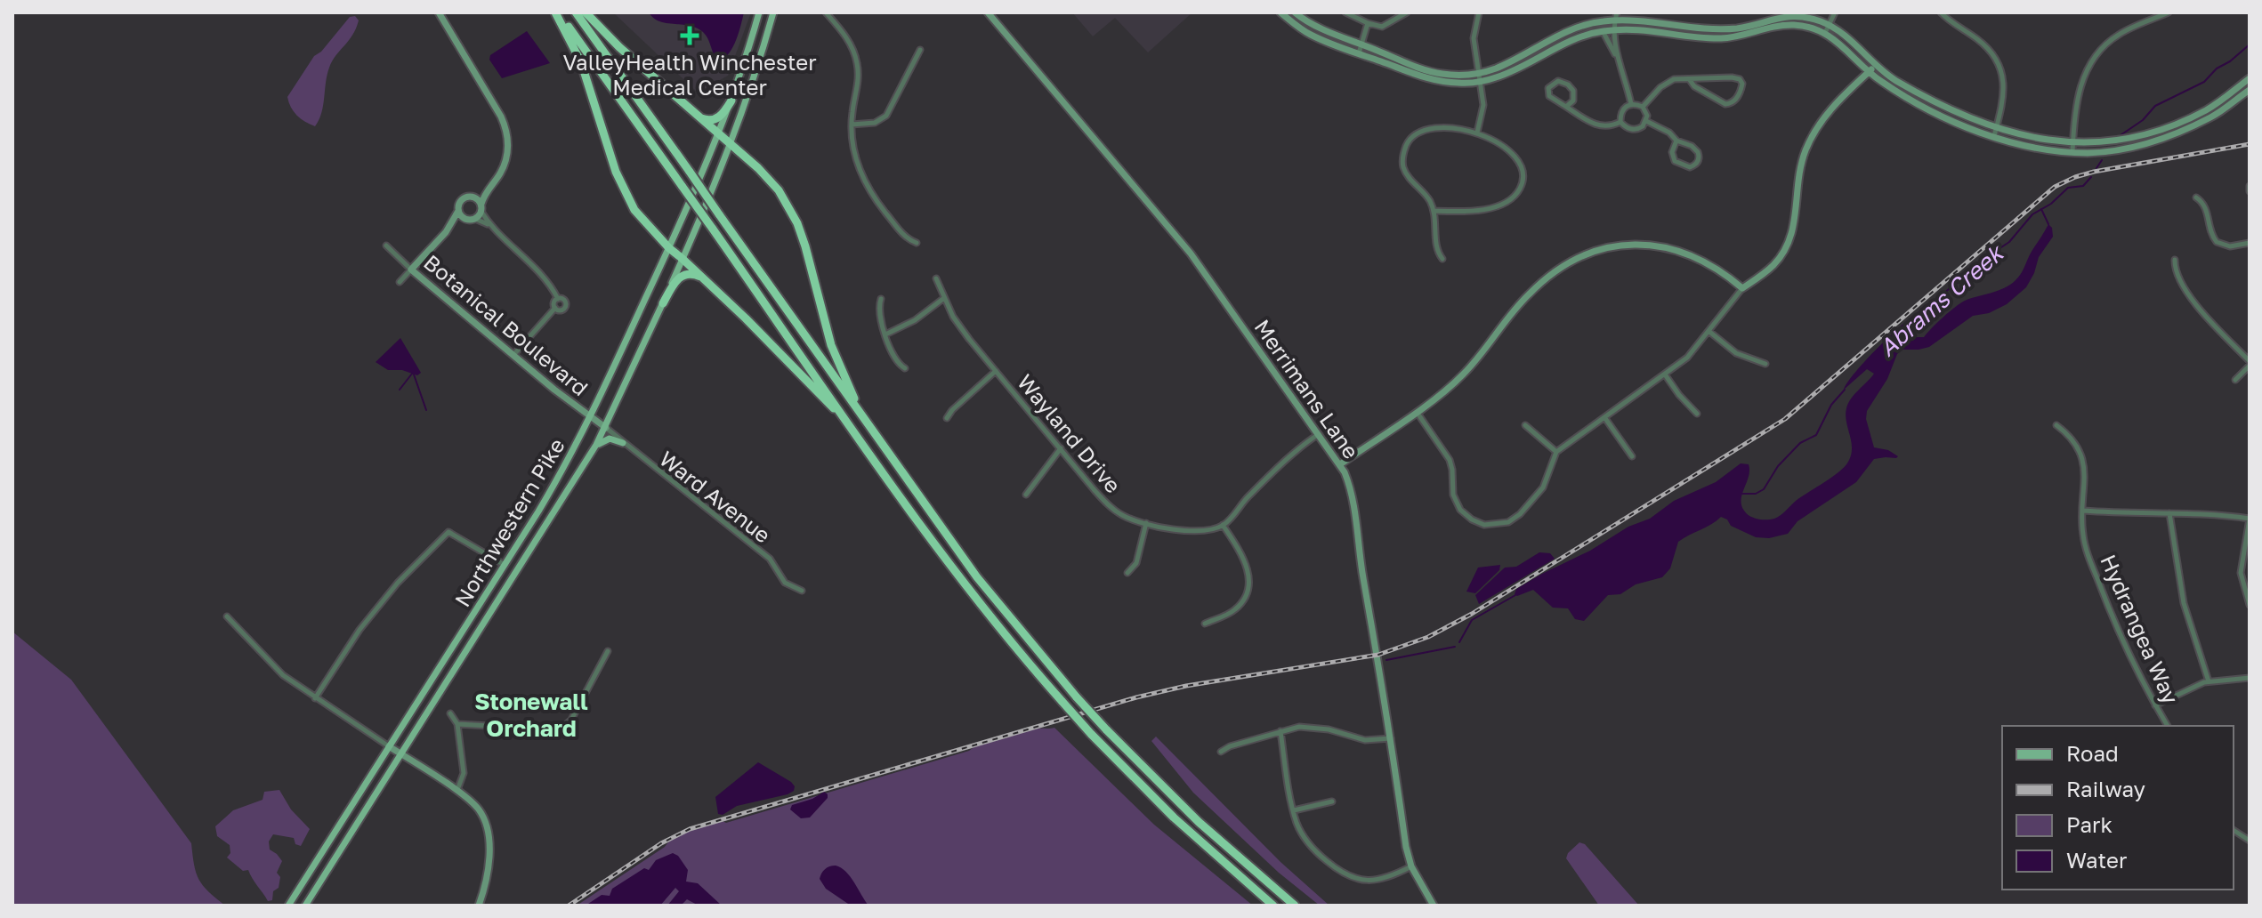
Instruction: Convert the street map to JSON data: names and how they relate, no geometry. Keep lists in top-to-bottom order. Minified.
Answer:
{"streets":{"main road":["Botanical Boulevard","Merrimans Lane","Northwestern Pike"],"street":["Wayland Drive","Ward Avenue","Hydrangea Way"]},"crossings":[["Botanical Boulevard","Ward Avenue"],["Botanical Boulevard","Northwestern Pike"],["Ward Avenue","Northwestern Pike"]],"districts":["Stonewall Orchard"],"water":["Abrams Creek"],"places":{"health":["ValleyHealth Winchester Medical Center"]},"legend":["Road","Railway","Park","Water"]}
